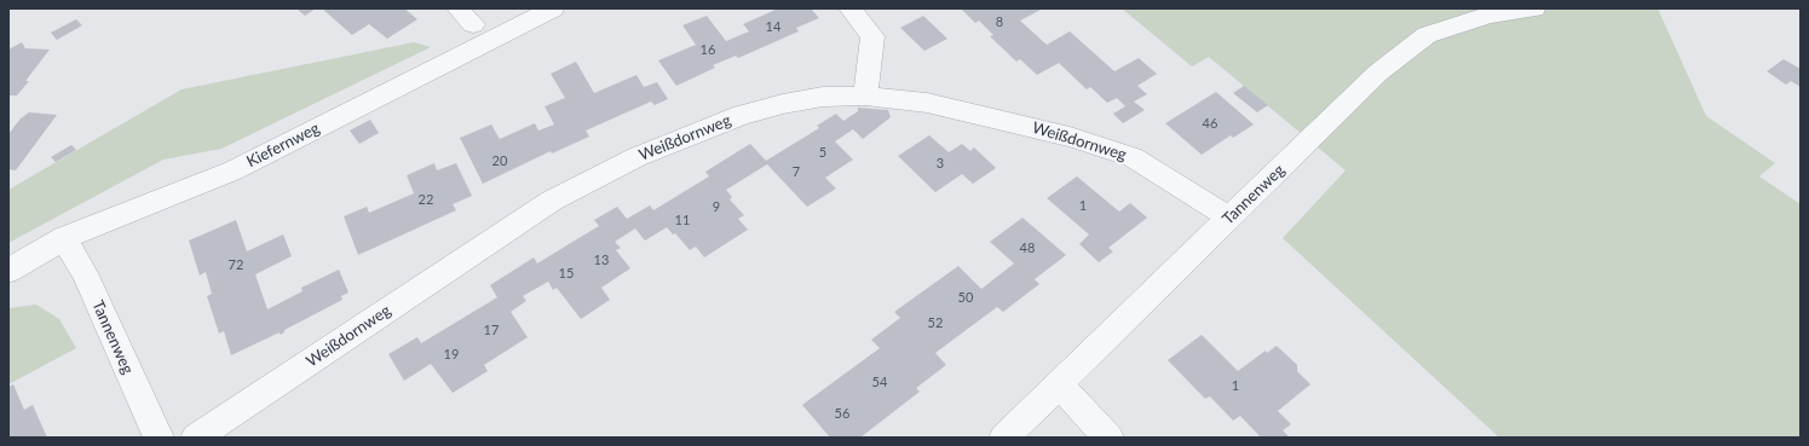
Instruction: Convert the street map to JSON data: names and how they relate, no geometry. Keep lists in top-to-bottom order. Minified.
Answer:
{"streets":{"street":["Weißdornweg","Kiefernweg","Tannenweg"]},"crossings":[["Weißdornweg","Tannenweg"],["Kiefernweg","Tannenweg"]],"house_numbers":["8","14","16","46","5","20","3","7","22","1","9","11","48","13","72","15","50","52","17","19","54","1","56"]}
